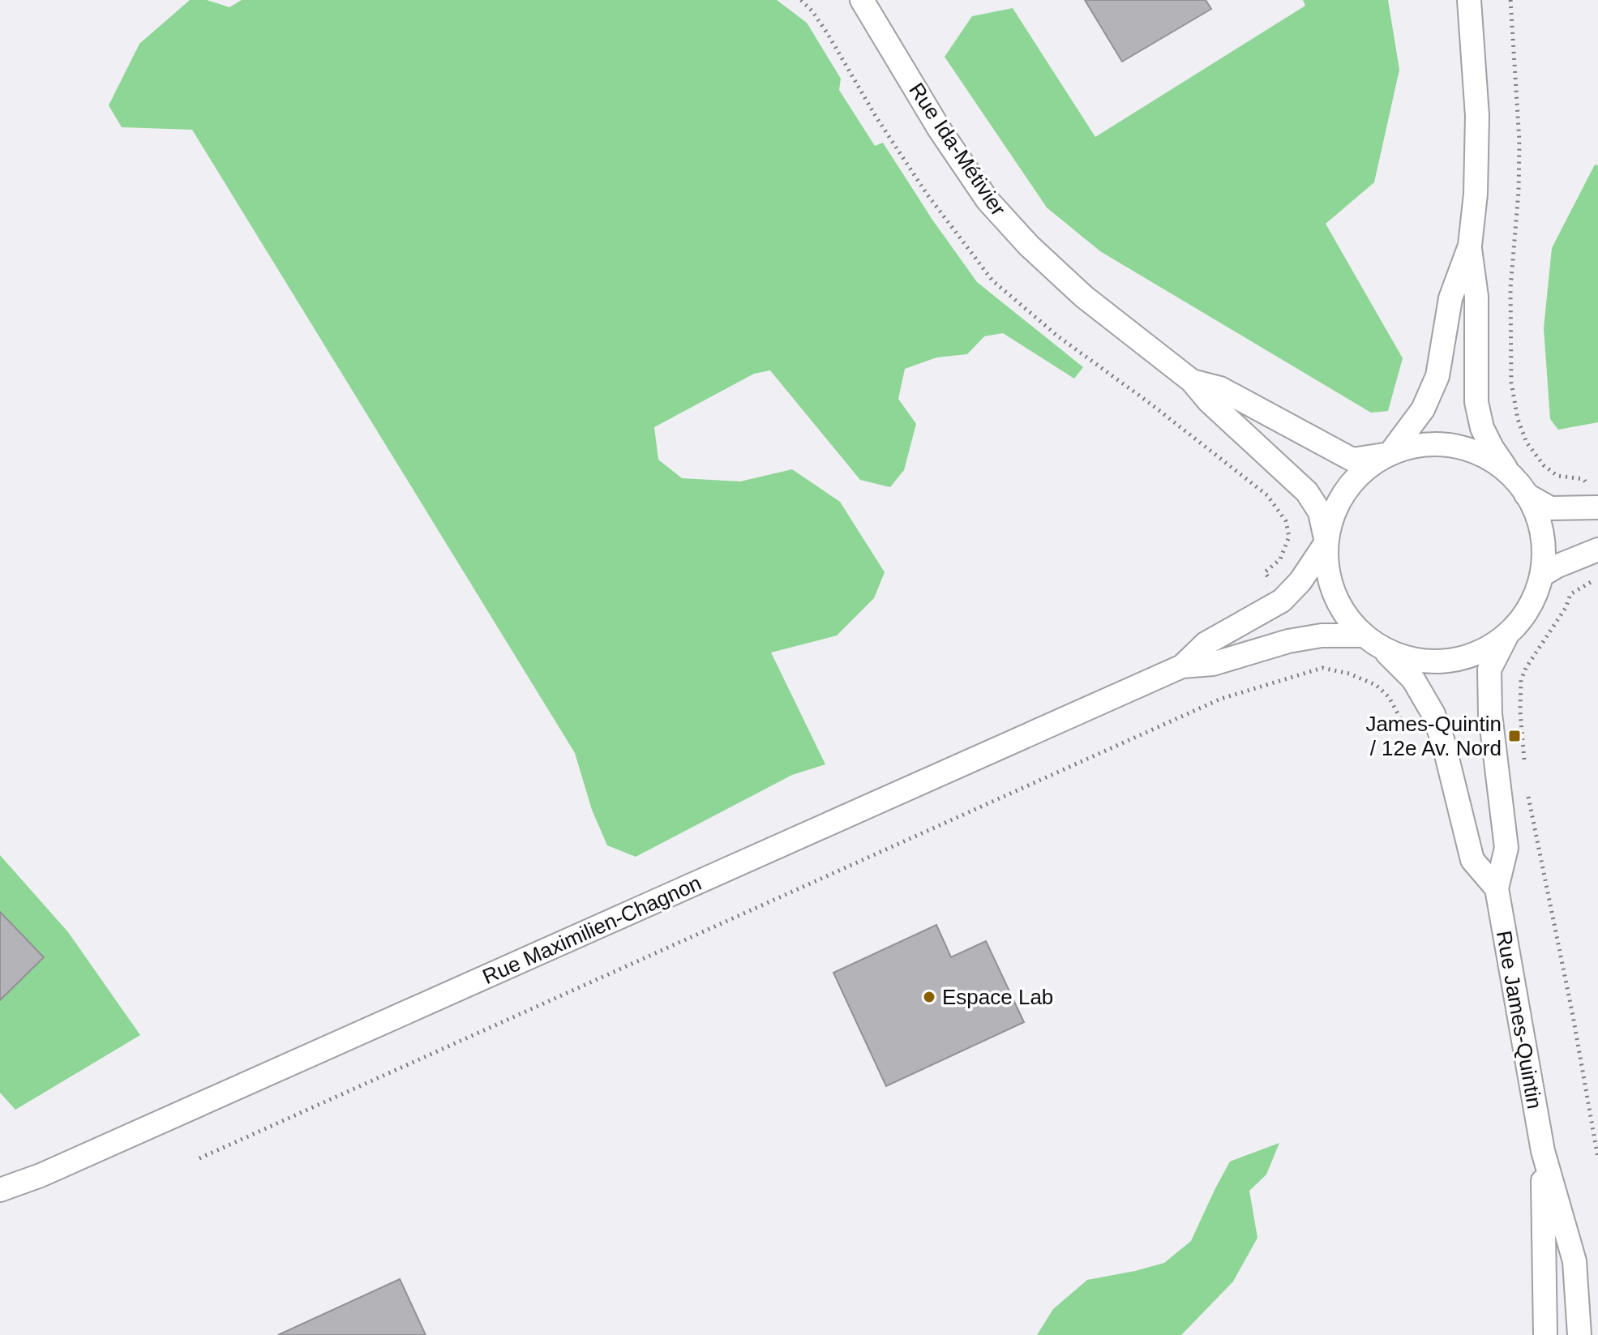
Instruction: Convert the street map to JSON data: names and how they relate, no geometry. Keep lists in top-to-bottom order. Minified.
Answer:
{"streets":{"street":["Rue Ida-Métivier","Rue Maximilien-Chagnon","Rue James-Quintin"]},"crossings":[["Rue Ida-Métivier","Rue Maximilien-Chagnon"],["Rue Ida-Métivier","Rue James-Quintin"],["Rue Maximilien-Chagnon","Rue James-Quintin"]],"places":{"transit":["James-Quintin / 12e Av. Nord"],"other":["Espace Lab"]}}
